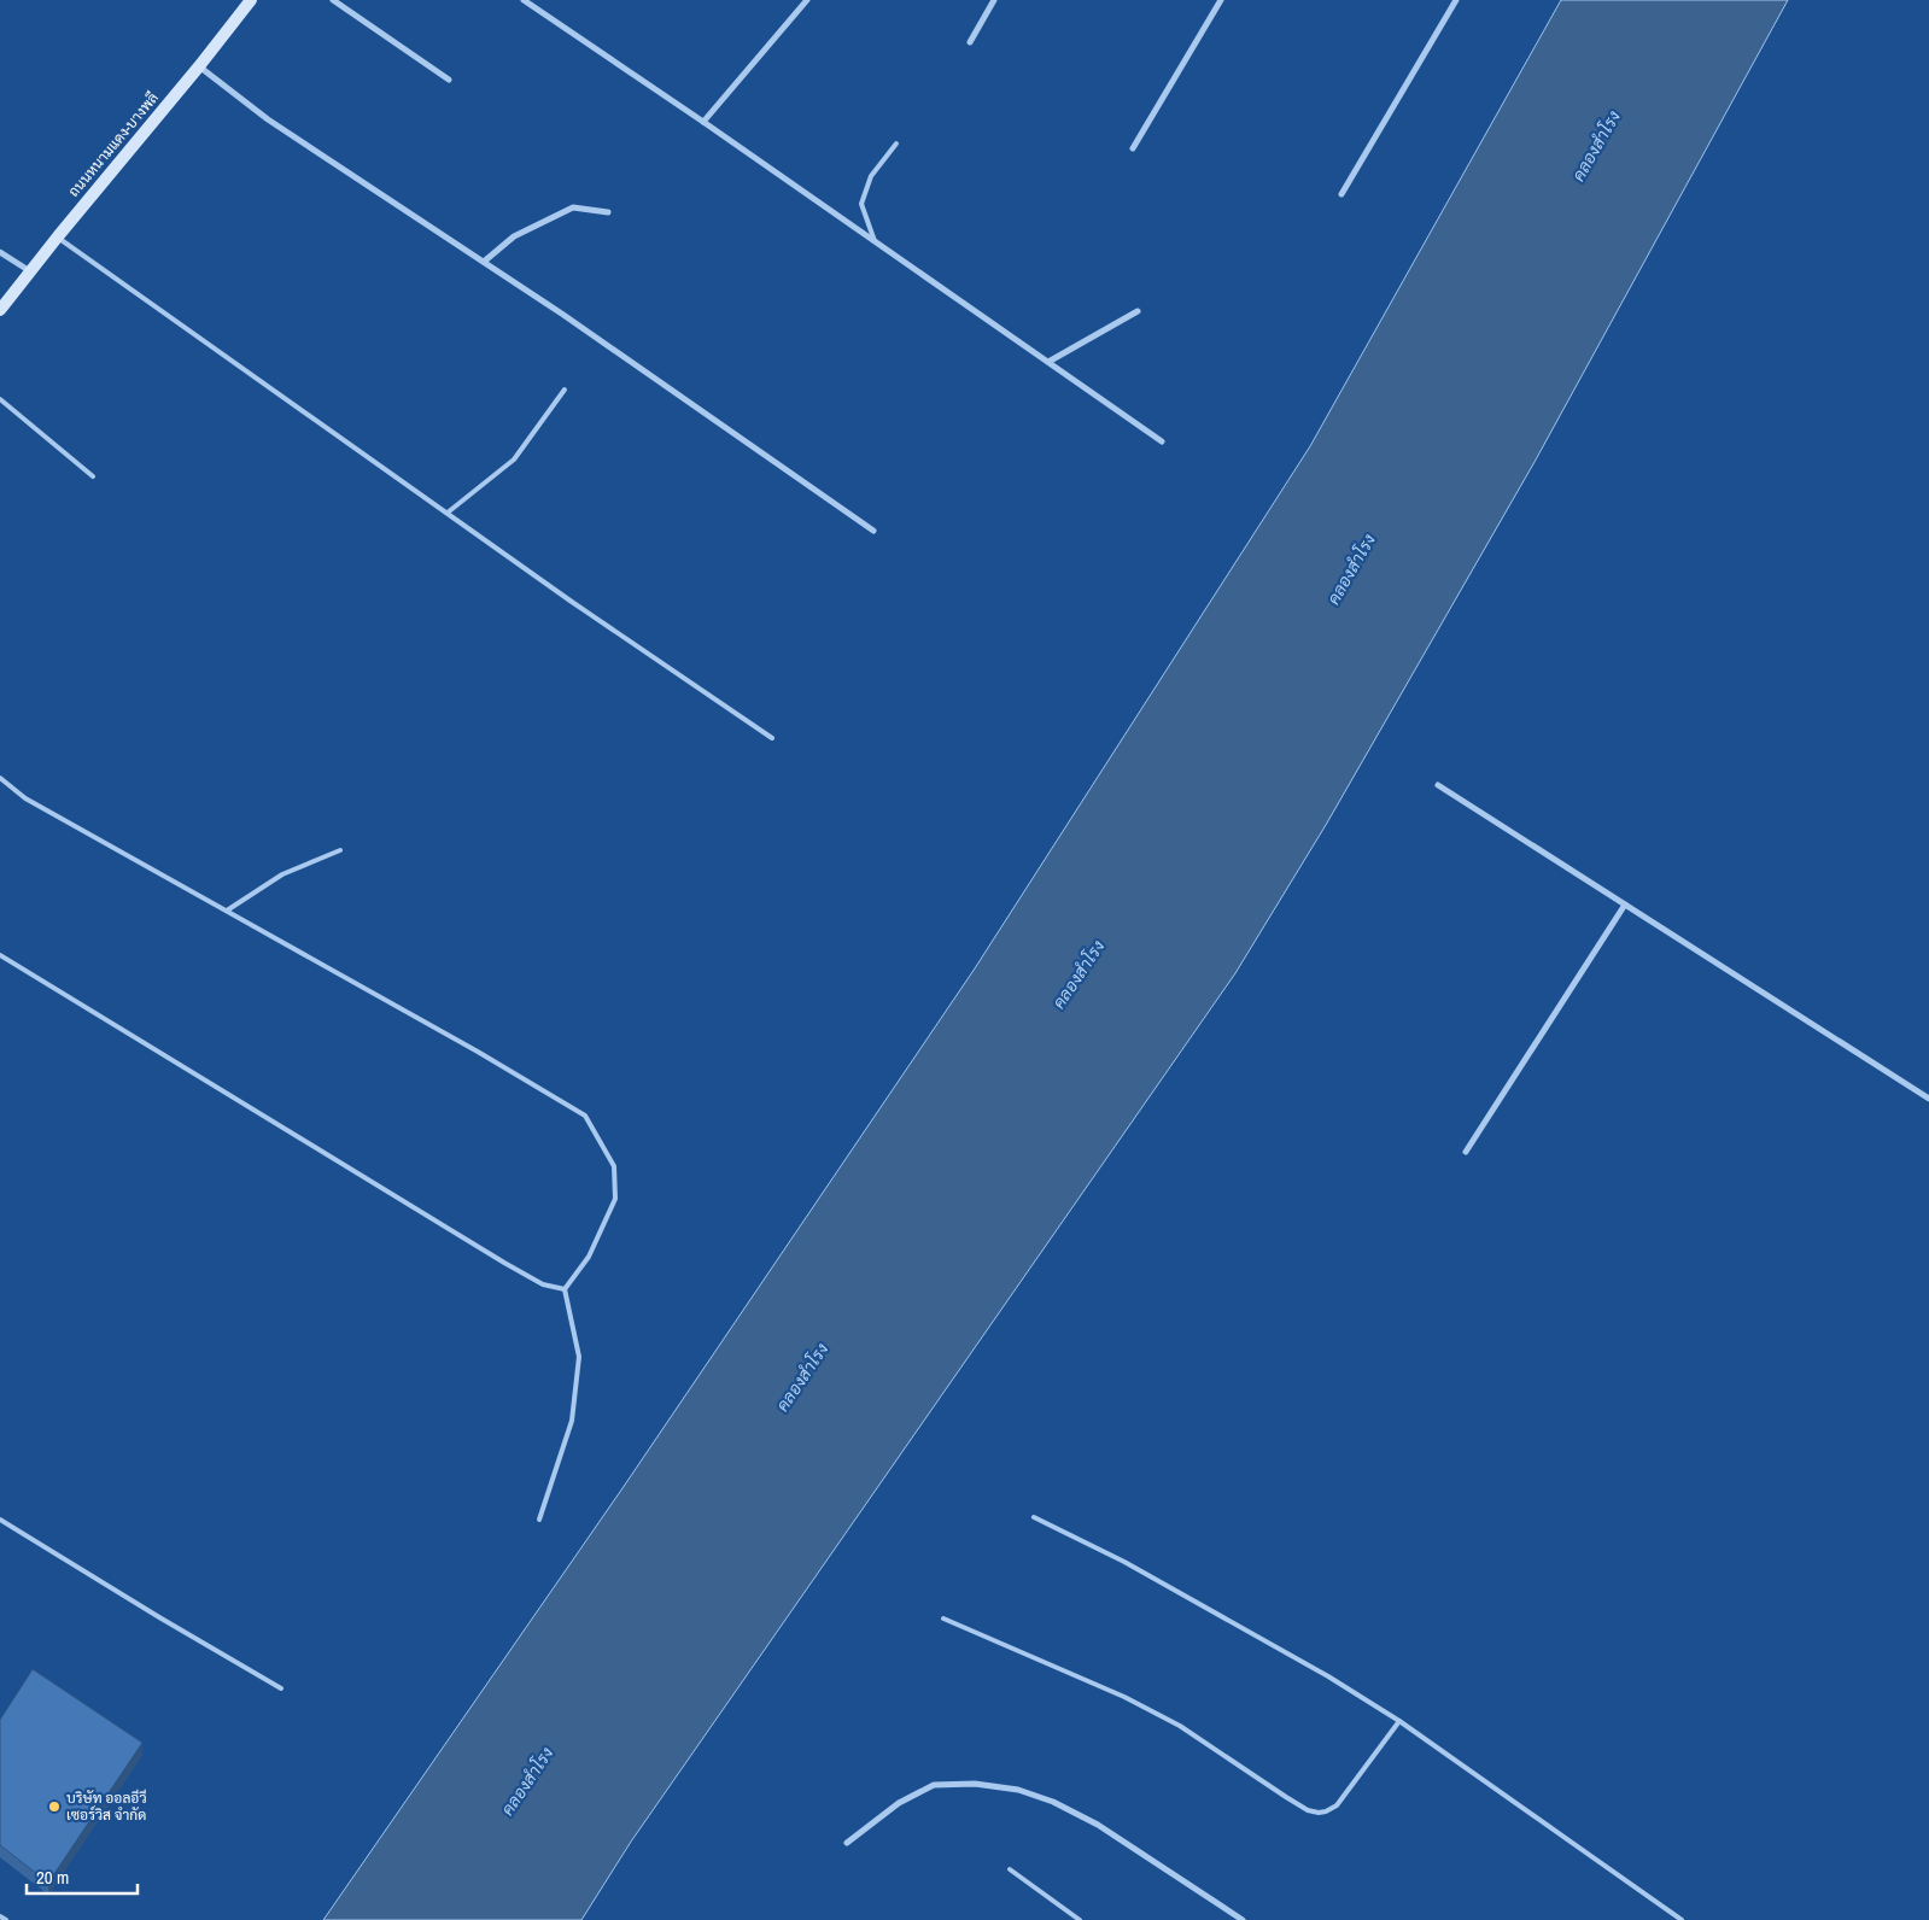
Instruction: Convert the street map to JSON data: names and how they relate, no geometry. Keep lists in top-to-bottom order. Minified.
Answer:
{"streets":{"main road":["ถนนหนามแดง-บางพลี"]},"water":["คลองสำโรง"],"places":["บริษัท ออลอีวี เซอร์วิส จำกัด"],"scale_bar":"20 m"}
